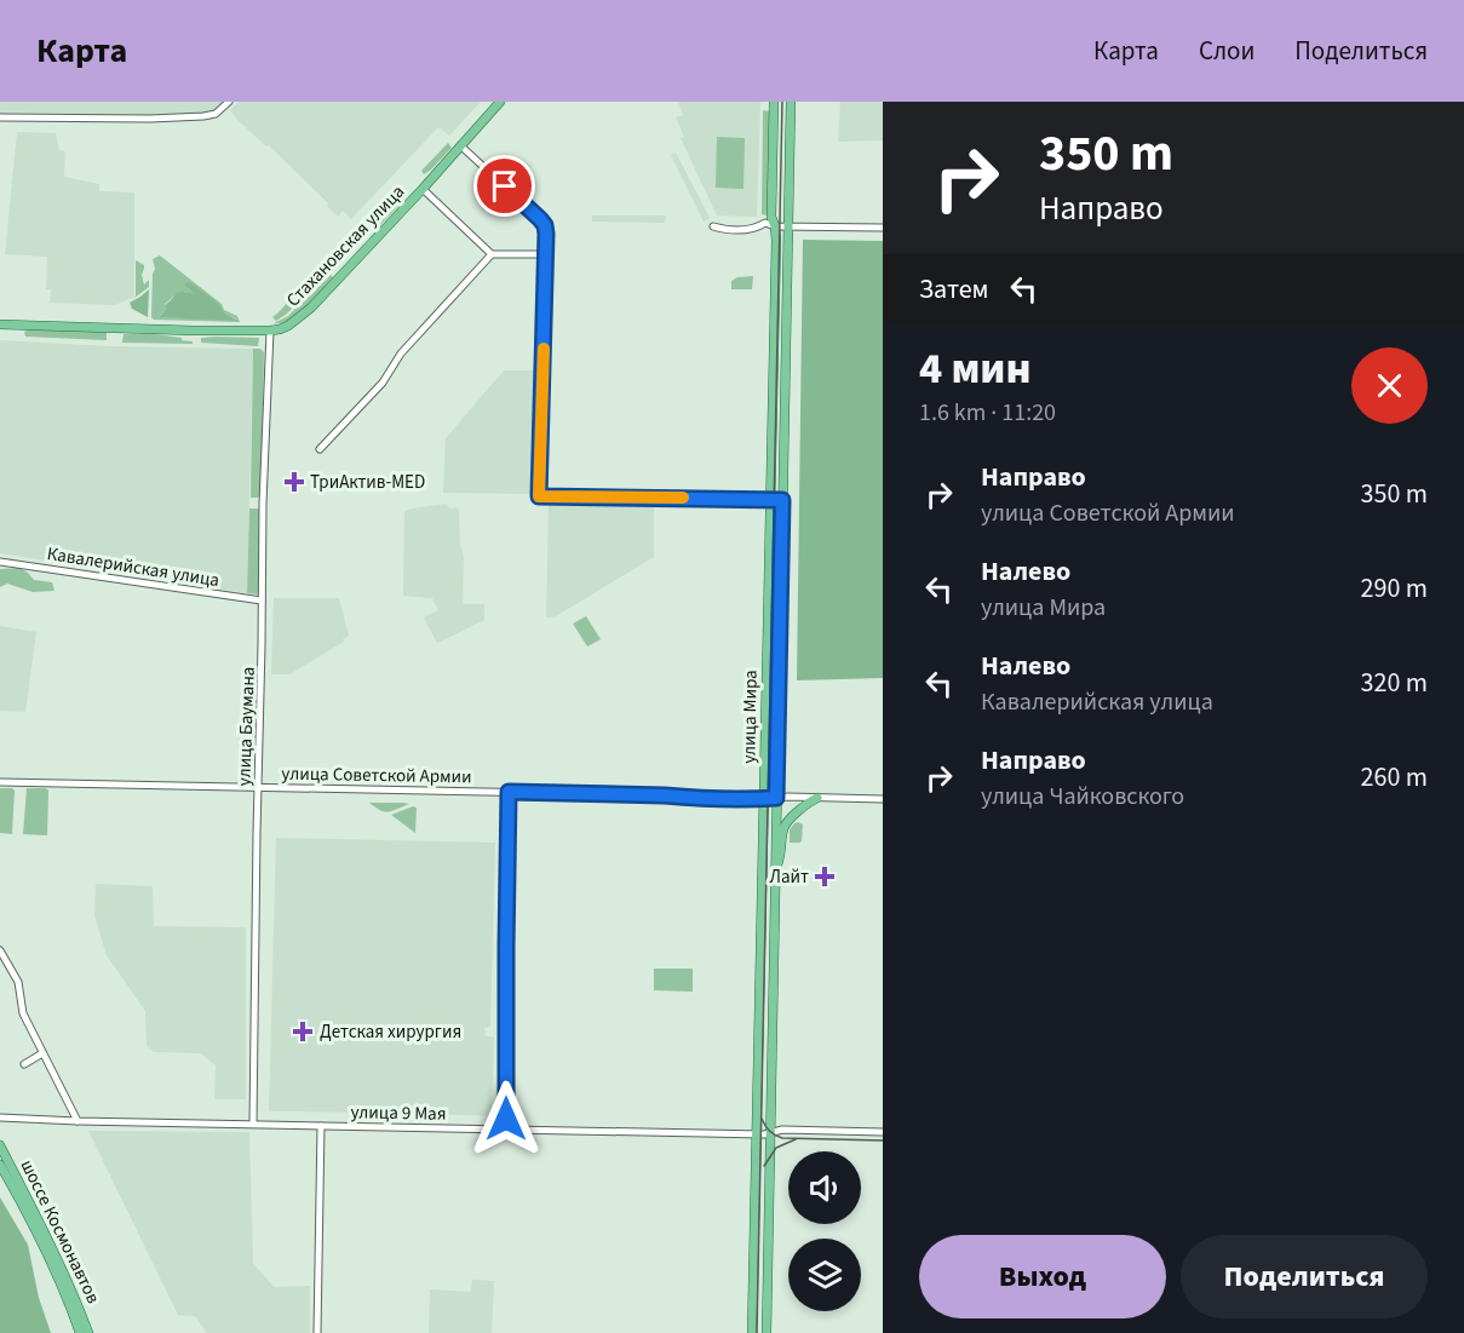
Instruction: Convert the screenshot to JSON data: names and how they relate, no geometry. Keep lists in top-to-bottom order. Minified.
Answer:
{"streets":{"main road":["Стахановская улица","улица Мира","шоссе Космонавтов"],"street":["Кавалерийская улица","улица Баумана","улица Советской Армии","улица 9 Мая"]},"crossings":[["Стахановская улица","улица Баумана"],["Кавалерийская улица","улица Баумана"],["улица Мира","улица Советской Армии"],["улица Мира","улица 9 Мая"],["улица Баумана","улица Советской Армии"],["улица Баумана","улица 9 Мая"]],"places":{"health":["ТриАктив-MED","Лайт","Детская хирургия"]},"page":{"header":"Карта","nav":["Карта","Слои","Поделиться"],"turn":["350 m","Направо"],"then":"Затем","heading":["4 мин","1.6 km · 11:20"],"list":[{"name":"Направо","note":"улица Советской Армии","value":"350 m"},{"name":"Налево","note":"улица Мира","value":"290 m"},{"name":"Налево","note":"Кавалерийская улица","value":"320 m"},{"name":"Направо","note":"улица Чайковского","value":"260 m"}],"buttons":["Выход","Поделиться"]}}
